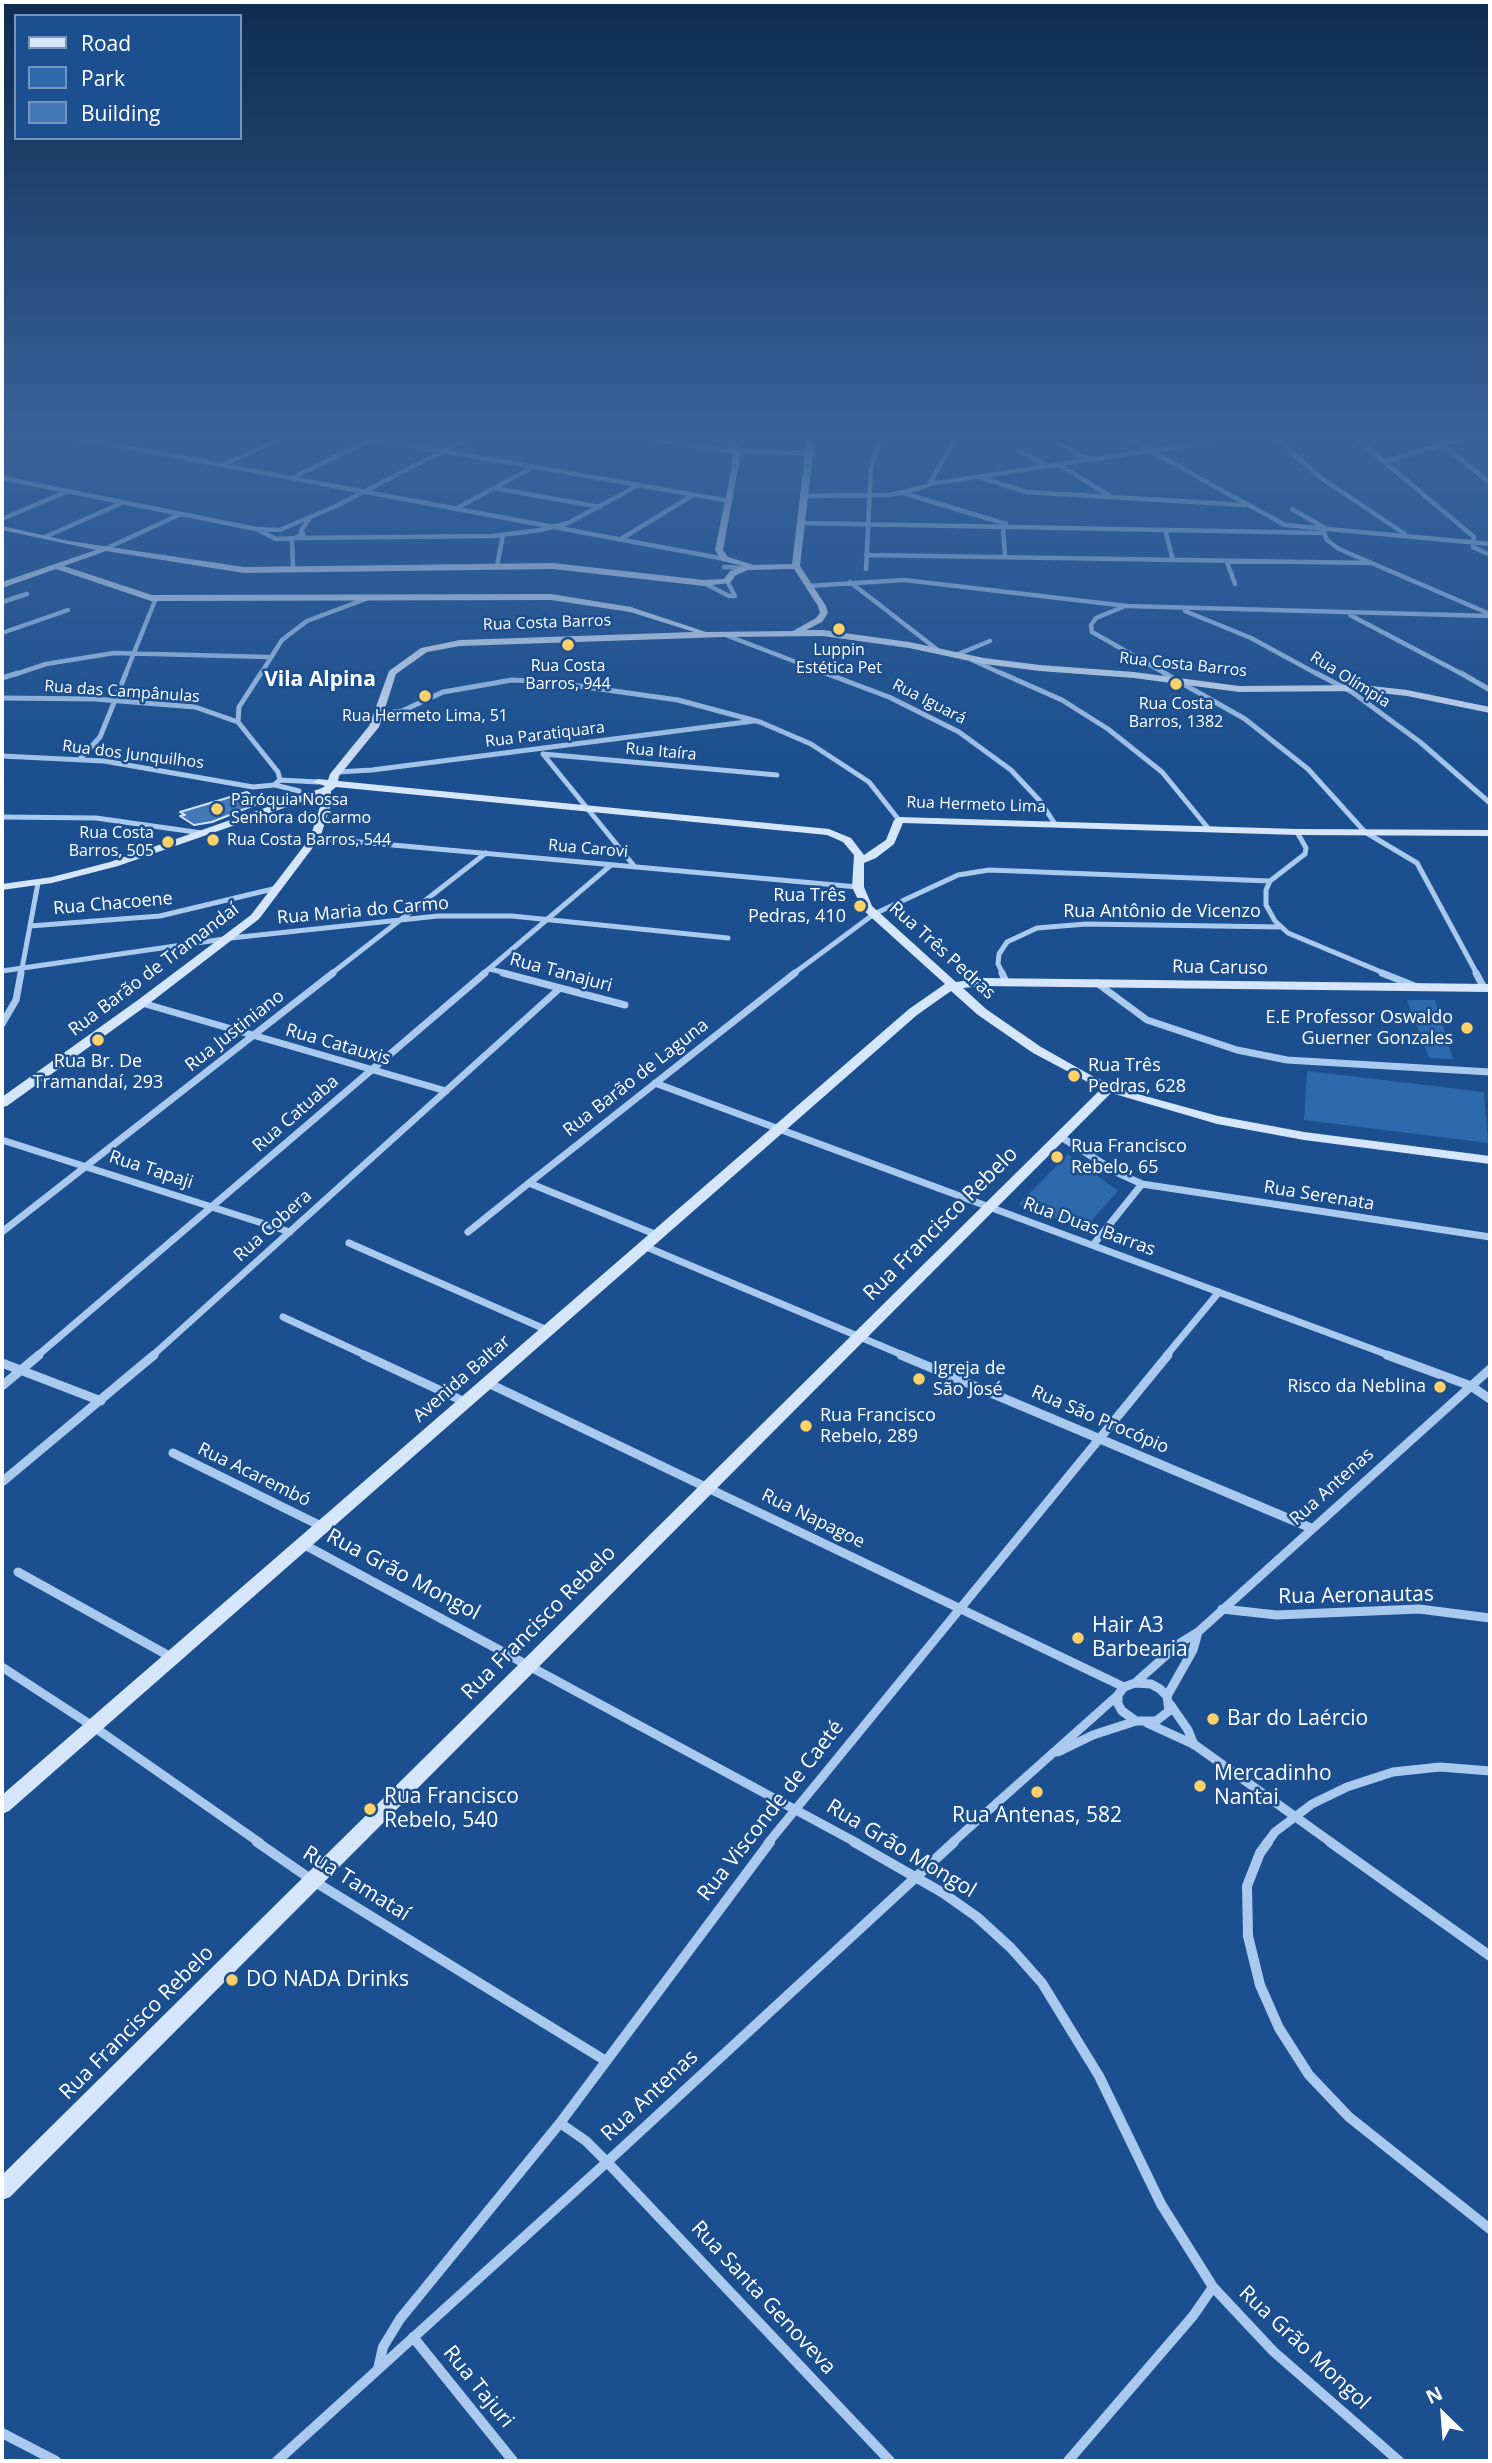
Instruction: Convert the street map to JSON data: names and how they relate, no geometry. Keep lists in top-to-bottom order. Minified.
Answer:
{"streets":{"street":["Rua Costa Barros","Rua Olímpia","Rua das Campânulas","Rua Iguará","Rua Paratiquara","Rua Itaíra","Rua dos Junquilhos","Rua Hermeto Lima","Rua Carovi","Rua Chacoene","Rua Maria do Carmo","Rua Antônio de Vicenzo","Rua Três Pedras","Rua Caruso","Rua Barão de Tramandaí","Rua Tanajuri","Rua Justiniano","Rua Catauxis","Rua Barão de Laguna","Rua Catuaba","Rua Tapaji","Rua Serenata","Rua Francisco Rebelo","Rua Cobera","Rua Duas Barras","Avenida Baltar","Rua São Procópio","Rua Acarembó","Rua Antenas","Rua Napagoe","Rua Grão Mongol","Rua Aeronautas","Rua Visconde de Caeté","Rua Tamataí","Rua Santa Genoveva","Rua Tajuri"]},"crossings":[["Rua Costa Barros","Rua Olímpia"],["Rua Costa Barros","Rua Iguará"],["Rua Costa Barros","Rua Paratiquara"],["Rua Costa Barros","Rua Hermeto Lima"],["Rua Costa Barros","Rua Barão de Tramandaí"],["Rua Iguará","Rua Hermeto Lima"],["Rua Paratiquara","Rua Hermeto Lima"],["Rua Paratiquara","Rua Barão de Tramandaí"],["Rua Carovi","Rua Três Pedras"],["Rua Carovi","Rua Barão de Tramandaí"],["Rua Carovi","Rua Justiniano"],["Rua Carovi","Rua Catuaba"],["Rua Chacoene","Rua Barão de Tramandaí"],["Rua Maria do Carmo","Rua Barão de Tramandaí"],["Rua Maria do Carmo","Rua Justiniano"],["Rua Maria do Carmo","Rua Catuaba"],["Rua Antônio de Vicenzo","Rua Caruso"],["Rua Três Pedras","Rua Caruso"],["Rua Três Pedras","Rua Barão de Laguna"],["Rua Três Pedras","Rua Francisco Rebelo"],["Rua Três Pedras","Avenida Baltar"],["Rua Caruso","Avenida Baltar"],["Rua Barão de Tramandaí","Rua Catauxis"],["Rua Tanajuri","Rua Catuaba"],["Rua Tanajuri","Rua Cobera"],["Rua Justiniano","Rua Catauxis"],["Rua Justiniano","Rua Tapaji"],["Rua Catauxis","Rua Catuaba"],["Rua Catauxis","Rua Cobera"],["Rua Barão de Laguna","Rua Duas Barras"],["Rua Catuaba","Rua Tapaji"],["Rua Tapaji","Rua Cobera"],["Rua Serenata","Rua Francisco Rebelo"],["Rua Francisco Rebelo","Rua Duas Barras"],["Rua Francisco Rebelo","Rua São Procópio"],["Rua Francisco Rebelo","Rua Napagoe"],["Rua Francisco Rebelo","Rua Grão Mongol"],["Rua Francisco Rebelo","Rua Tamataí"],["Rua Duas Barras","Avenida Baltar"],["Rua Duas Barras","Rua Antenas"],["Rua Duas Barras","Rua Visconde de Caeté"],["Avenida Baltar","Rua São Procópio"],["Avenida Baltar","Rua Acarembó"],["Avenida Baltar","Rua Napagoe"],["Avenida Baltar","Rua Grão Mongol"],["Avenida Baltar","Rua Tamataí"],["Rua São Procópio","Rua Antenas"],["Rua São Procópio","Rua Visconde de Caeté"],["Rua Antenas","Rua Napagoe"],["Rua Antenas","Rua Grão Mongol"],["Rua Antenas","Rua Aeronautas"],["Rua Antenas","Rua Visconde de Caeté"],["Rua Antenas","Rua Santa Genoveva"],["Rua Antenas","Rua Tajuri"],["Rua Napagoe","Rua Visconde de Caeté"],["Rua Grão Mongol","Rua Visconde de Caeté"],["Rua Visconde de Caeté","Rua Tamataí"],["Rua Visconde de Caeté","Rua Santa Genoveva"]],"districts":["Vila Alpina"],"places":["Luppin Estética Pet","Rua Costa Barros, 944","Rua Costa Barros, 1382","Rua Hermeto Lima, 51","Paróquia Nossa Senhora do Carmo","Rua Costa Barros, 544","Rua Costa Barros, 505","Rua Três Pedras, 410","E.E Professor Oswaldo Guerner Gonzales","Rua Br. De Tramandaí, 293","Rua Três Pedras, 628","Rua Francisco Rebelo, 65","Igreja de São José","Risco da Neblina","Rua Francisco Rebelo, 289","Hair A3 Barbearia","Bar do Laércio","Mercadinho Nantai","Rua Antenas, 582","Rua Francisco Rebelo, 540","DO NADA Drinks"],"legend":["Road","Park","Building"],"north":"top left"}
